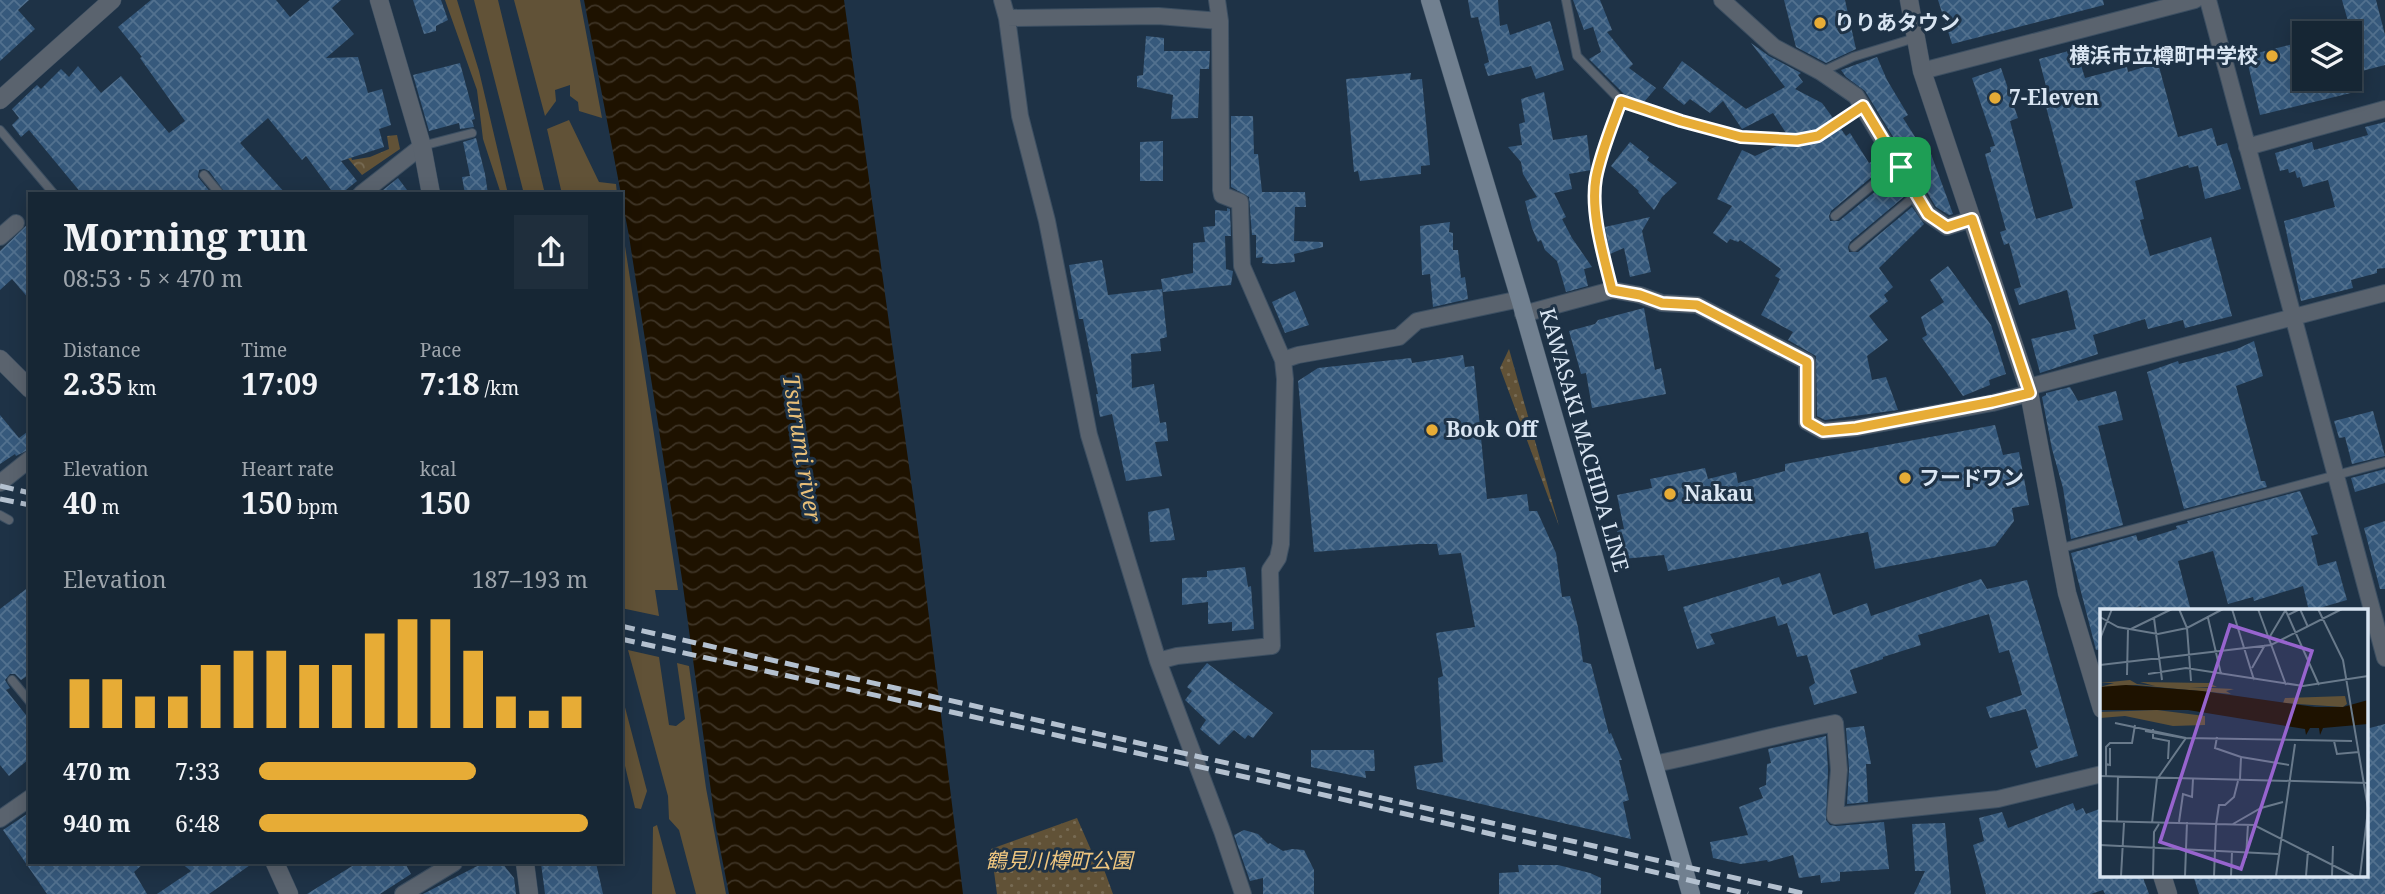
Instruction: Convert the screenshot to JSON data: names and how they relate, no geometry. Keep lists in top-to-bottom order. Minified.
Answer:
{"streets":{"main road":["KAWASAKI MACHIDA LINE"]},"water":["Tsurumi river"],"parks":["鶴見川樽町公園"],"places":["りりあタウン","横浜市立樽町中学校","7-Eleven","Book Off","フードワン","Nakau"],"page":{"heading":["Morning run","08:53 · 5 × 470 m"],"stats":[["Distance","2.35 km"],["Time","17:09"],["Pace","7:18 /km"],["Elevation","40 m"],["Heart rate","150 bpm"],["kcal","150"]],"chart":["Elevation","187–193 m"],"list":[{"name":"470 m","note":"7:33"},{"name":"940 m","note":"6:48"}]}}
